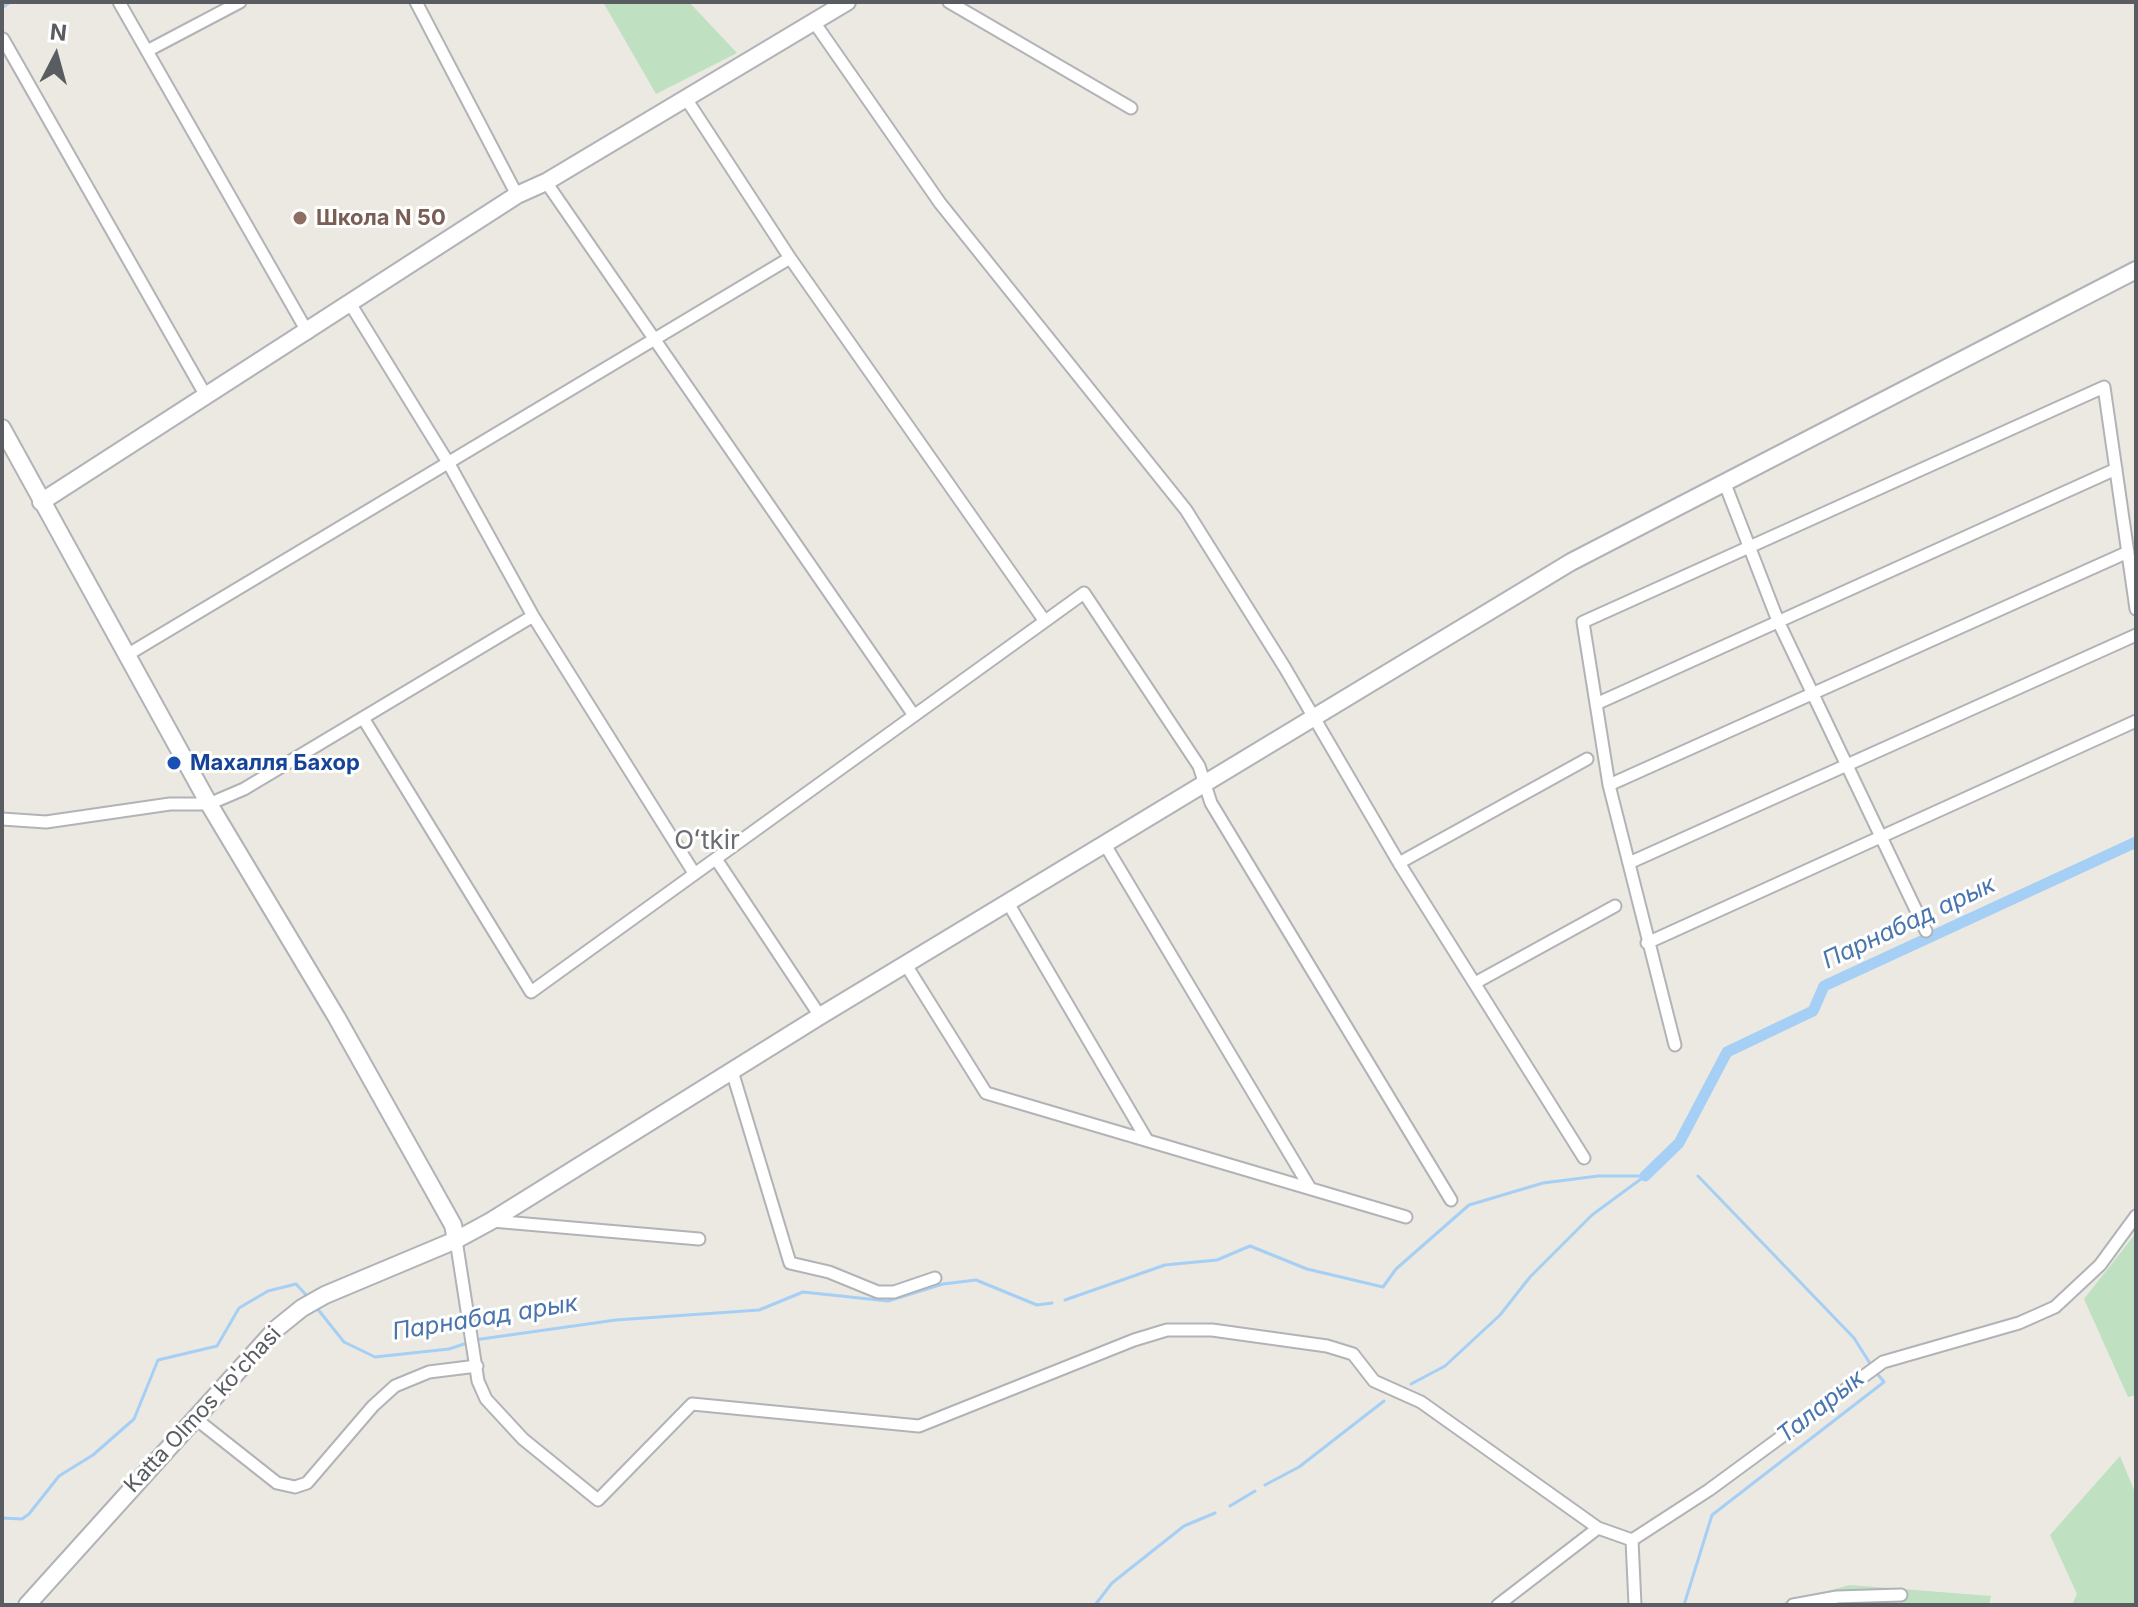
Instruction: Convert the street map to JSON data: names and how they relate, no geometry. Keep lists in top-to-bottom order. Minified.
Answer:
{"streets":{"street":["Katta Olmos ko'chasi"]},"districts":["Oʻtkir"],"water":["Парнабад арык","Таларык"],"places":["Школа N 50","Махалля Бахор"],"north":"top"}
